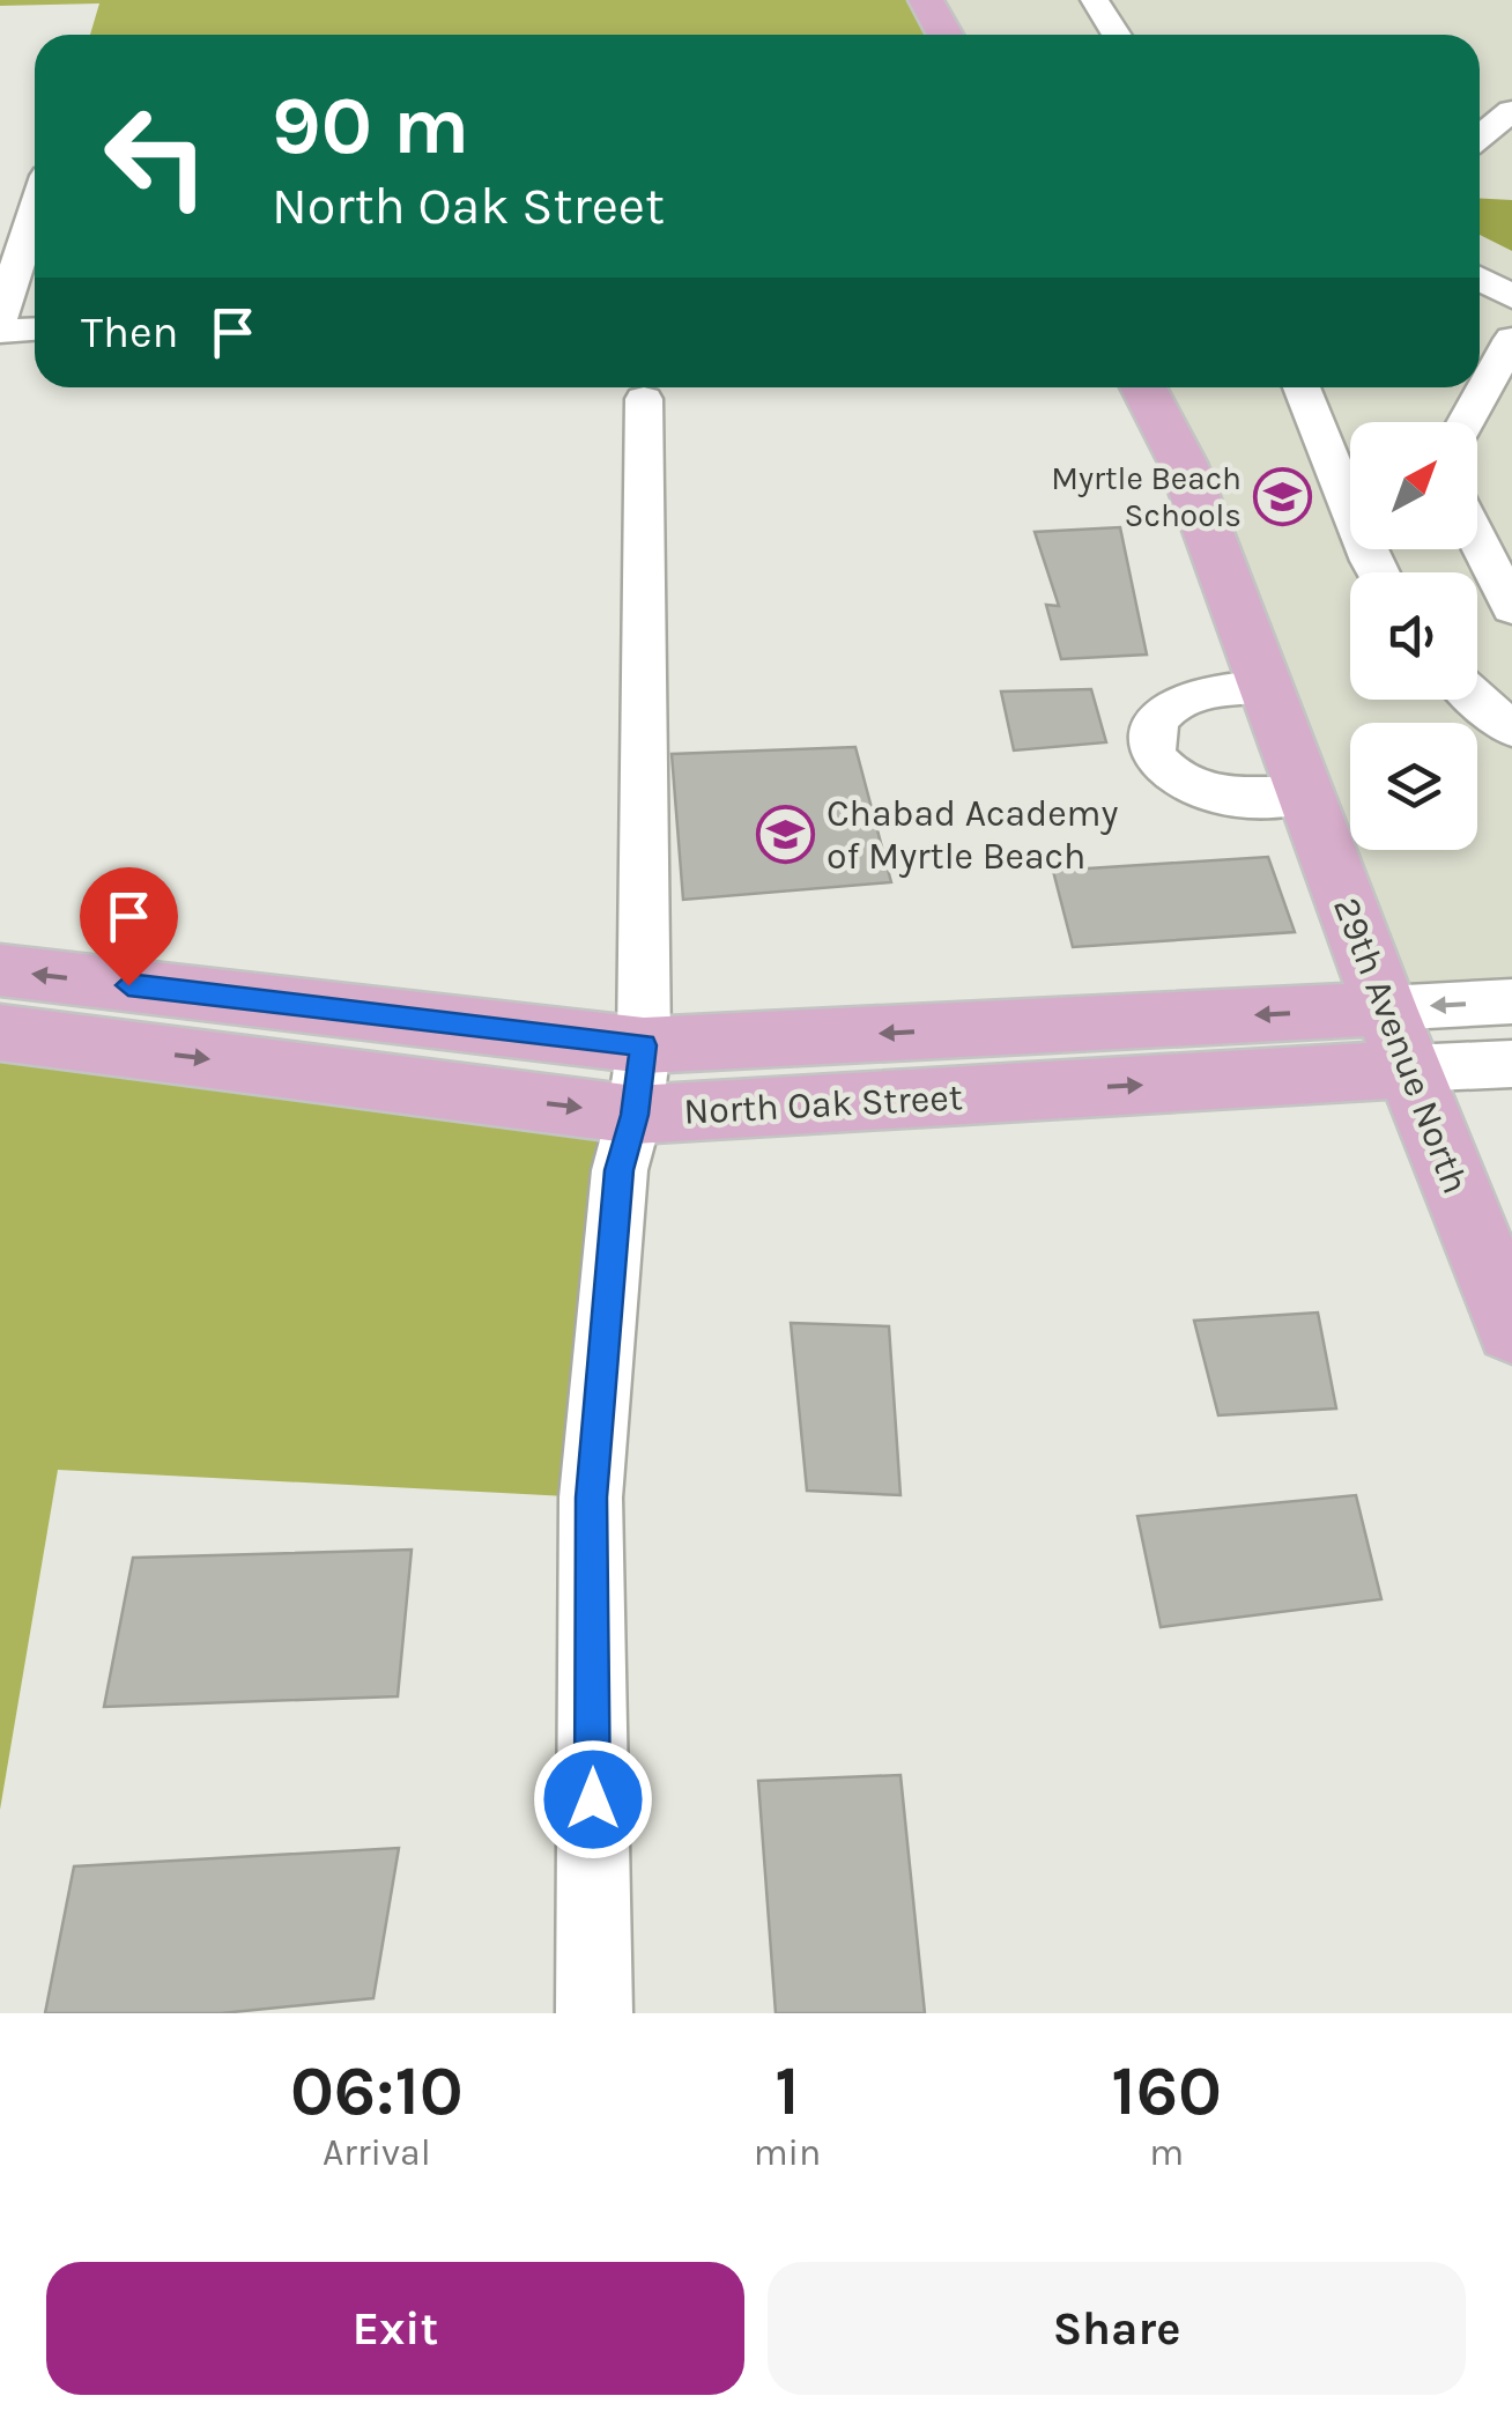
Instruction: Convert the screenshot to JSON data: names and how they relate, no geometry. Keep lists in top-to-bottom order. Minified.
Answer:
{"streets":{"main road":["29th Avenue North","North Oak Street"]},"crossings":[["29th Avenue North","North Oak Street"]],"places":{"school or university":["Myrtle Beach Schools","Chabad Academy of Myrtle Beach"]},"north":"top right","page":{"turn":["90 m","North Oak Street"],"then":"Then","eta":["06:10","Arrival","1","min","160","m"],"buttons":["Exit","Share"]}}
